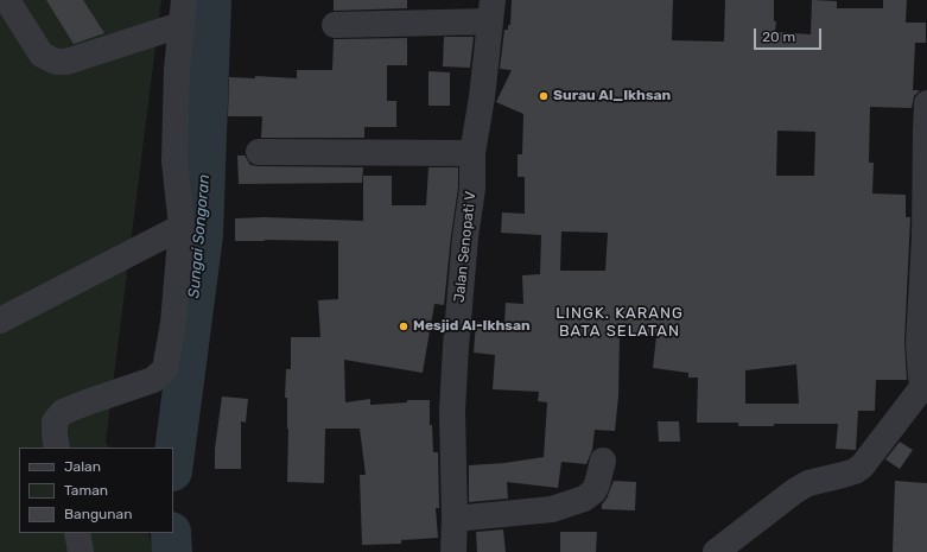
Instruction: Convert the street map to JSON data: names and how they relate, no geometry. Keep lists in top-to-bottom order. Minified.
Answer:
{"streets":{"street":["Jalan Senopati V"]},"districts":["LINGK. KARANG BATA SELATAN"],"water":["Sungai Songoran"],"places":["Surau Al_Ikhsan","Mesjid Al-Ikhsan"],"legend":["Jalan","Taman","Bangunan"],"scale_bar":"20 m"}
